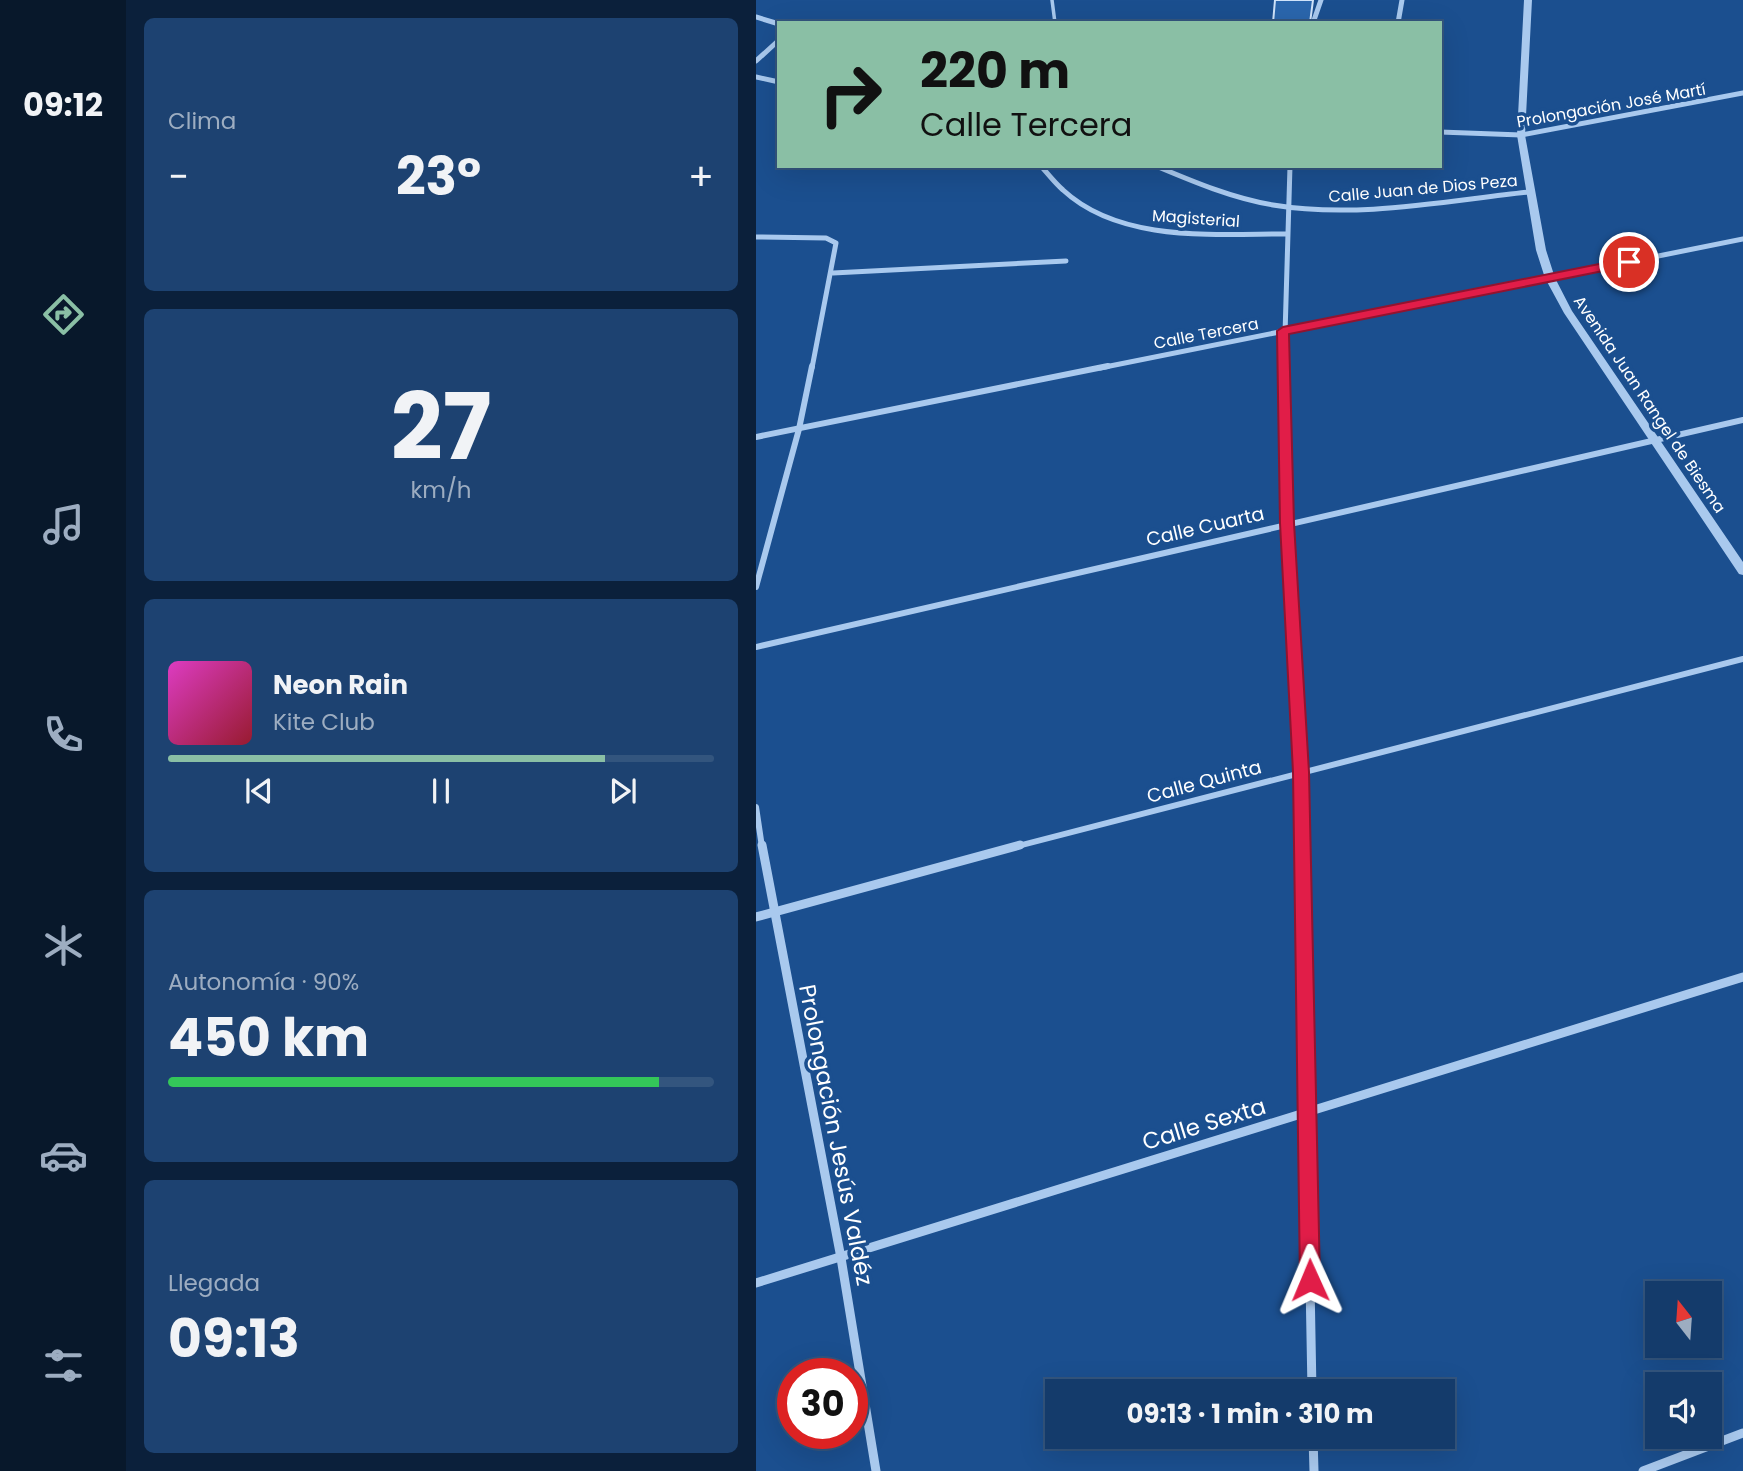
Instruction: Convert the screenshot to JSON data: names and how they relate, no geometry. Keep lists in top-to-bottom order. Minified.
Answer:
{"streets":{"street":["Prolongación José Martí","Calle Juan de Dios Peza","Magisterial","Calle Tercera","Avenida Juan Rangel de Biesma","Calle Cuarta","Calle Quinta","Calle Sexta","Prolongación Jesús Valdéz"]},"crossings":[["Prolongación José Martí","Avenida Juan Rangel de Biesma"],["Calle Juan de Dios Peza","Avenida Juan Rangel de Biesma"],["Calle Tercera","Avenida Juan Rangel de Biesma"],["Avenida Juan Rangel de Biesma","Calle Cuarta"],["Calle Quinta","Prolongación Jesús Valdéz"],["Calle Sexta","Prolongación Jesús Valdéz"]],"north":"top","page":{"tabs":"09:12","tile":["Clima",["27","km/h"],["Autonomía · 90%","450 km"],["Llegada","09:13"]],"turn":["220 m","Calle Tercera"],"heat":["−","23°","+"],"song":["Neon Rain","Kite Club"],"limit":"30","trip":"09:13 · 1 min · 310 m"}}
